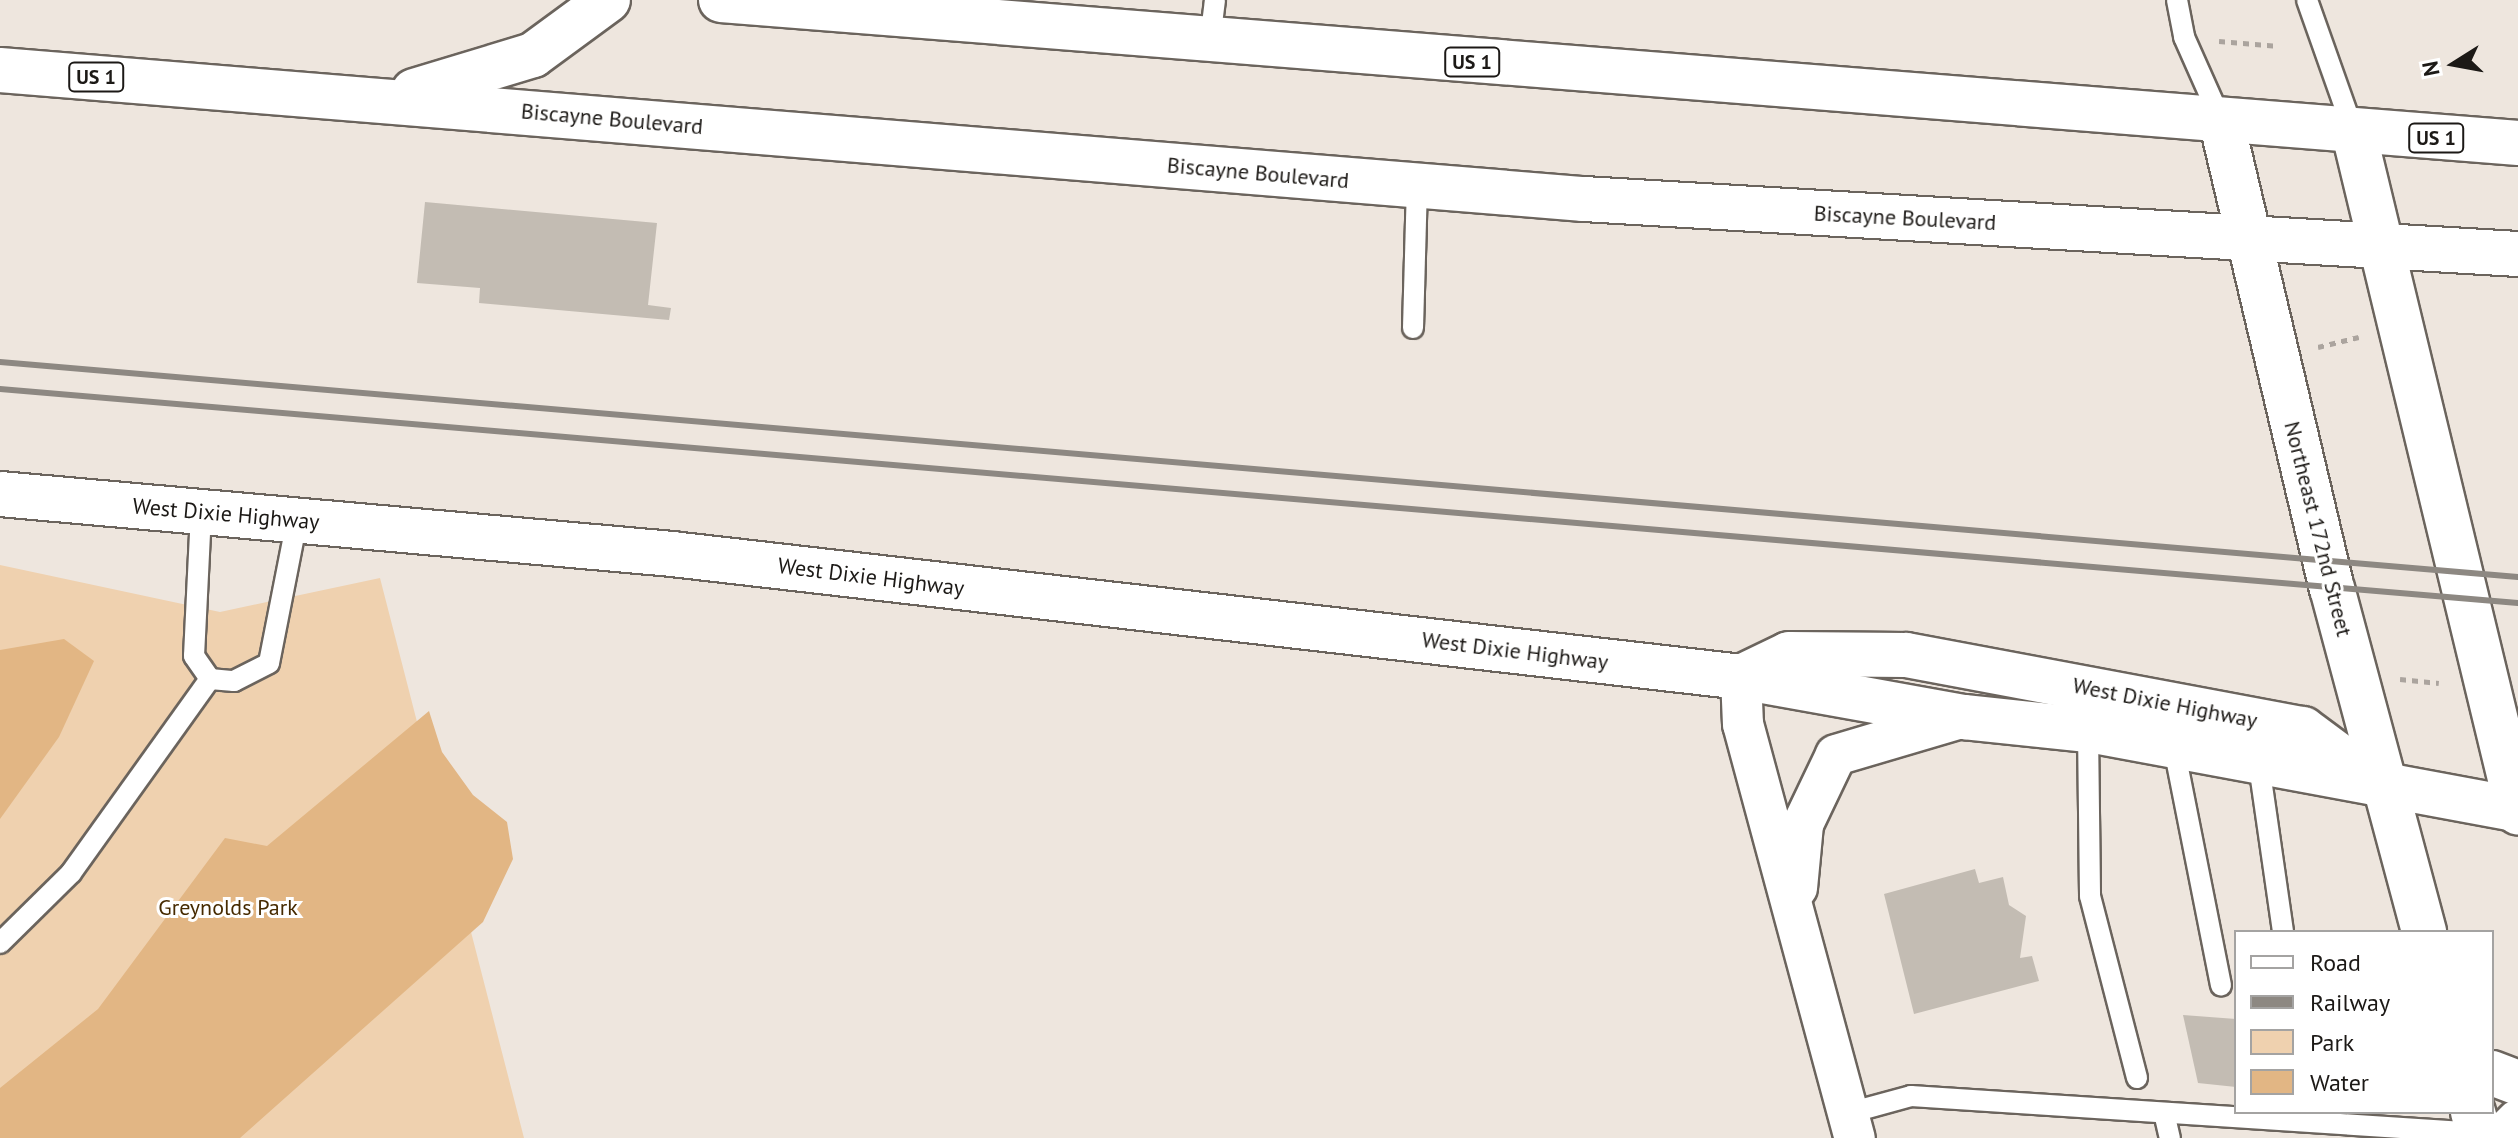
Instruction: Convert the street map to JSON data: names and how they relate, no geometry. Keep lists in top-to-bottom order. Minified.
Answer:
{"streets":{"street":["US 1","Biscayne Boulevard","West Dixie Highway","Northeast 172nd Street"]},"crossings":[["US 1","Northeast 172nd Street"],["Biscayne Boulevard","Northeast 172nd Street"],["West Dixie Highway","Northeast 172nd Street"]],"parks":["Greynolds Park"],"legend":["Road","Railway","Park","Water"],"north":"left"}
